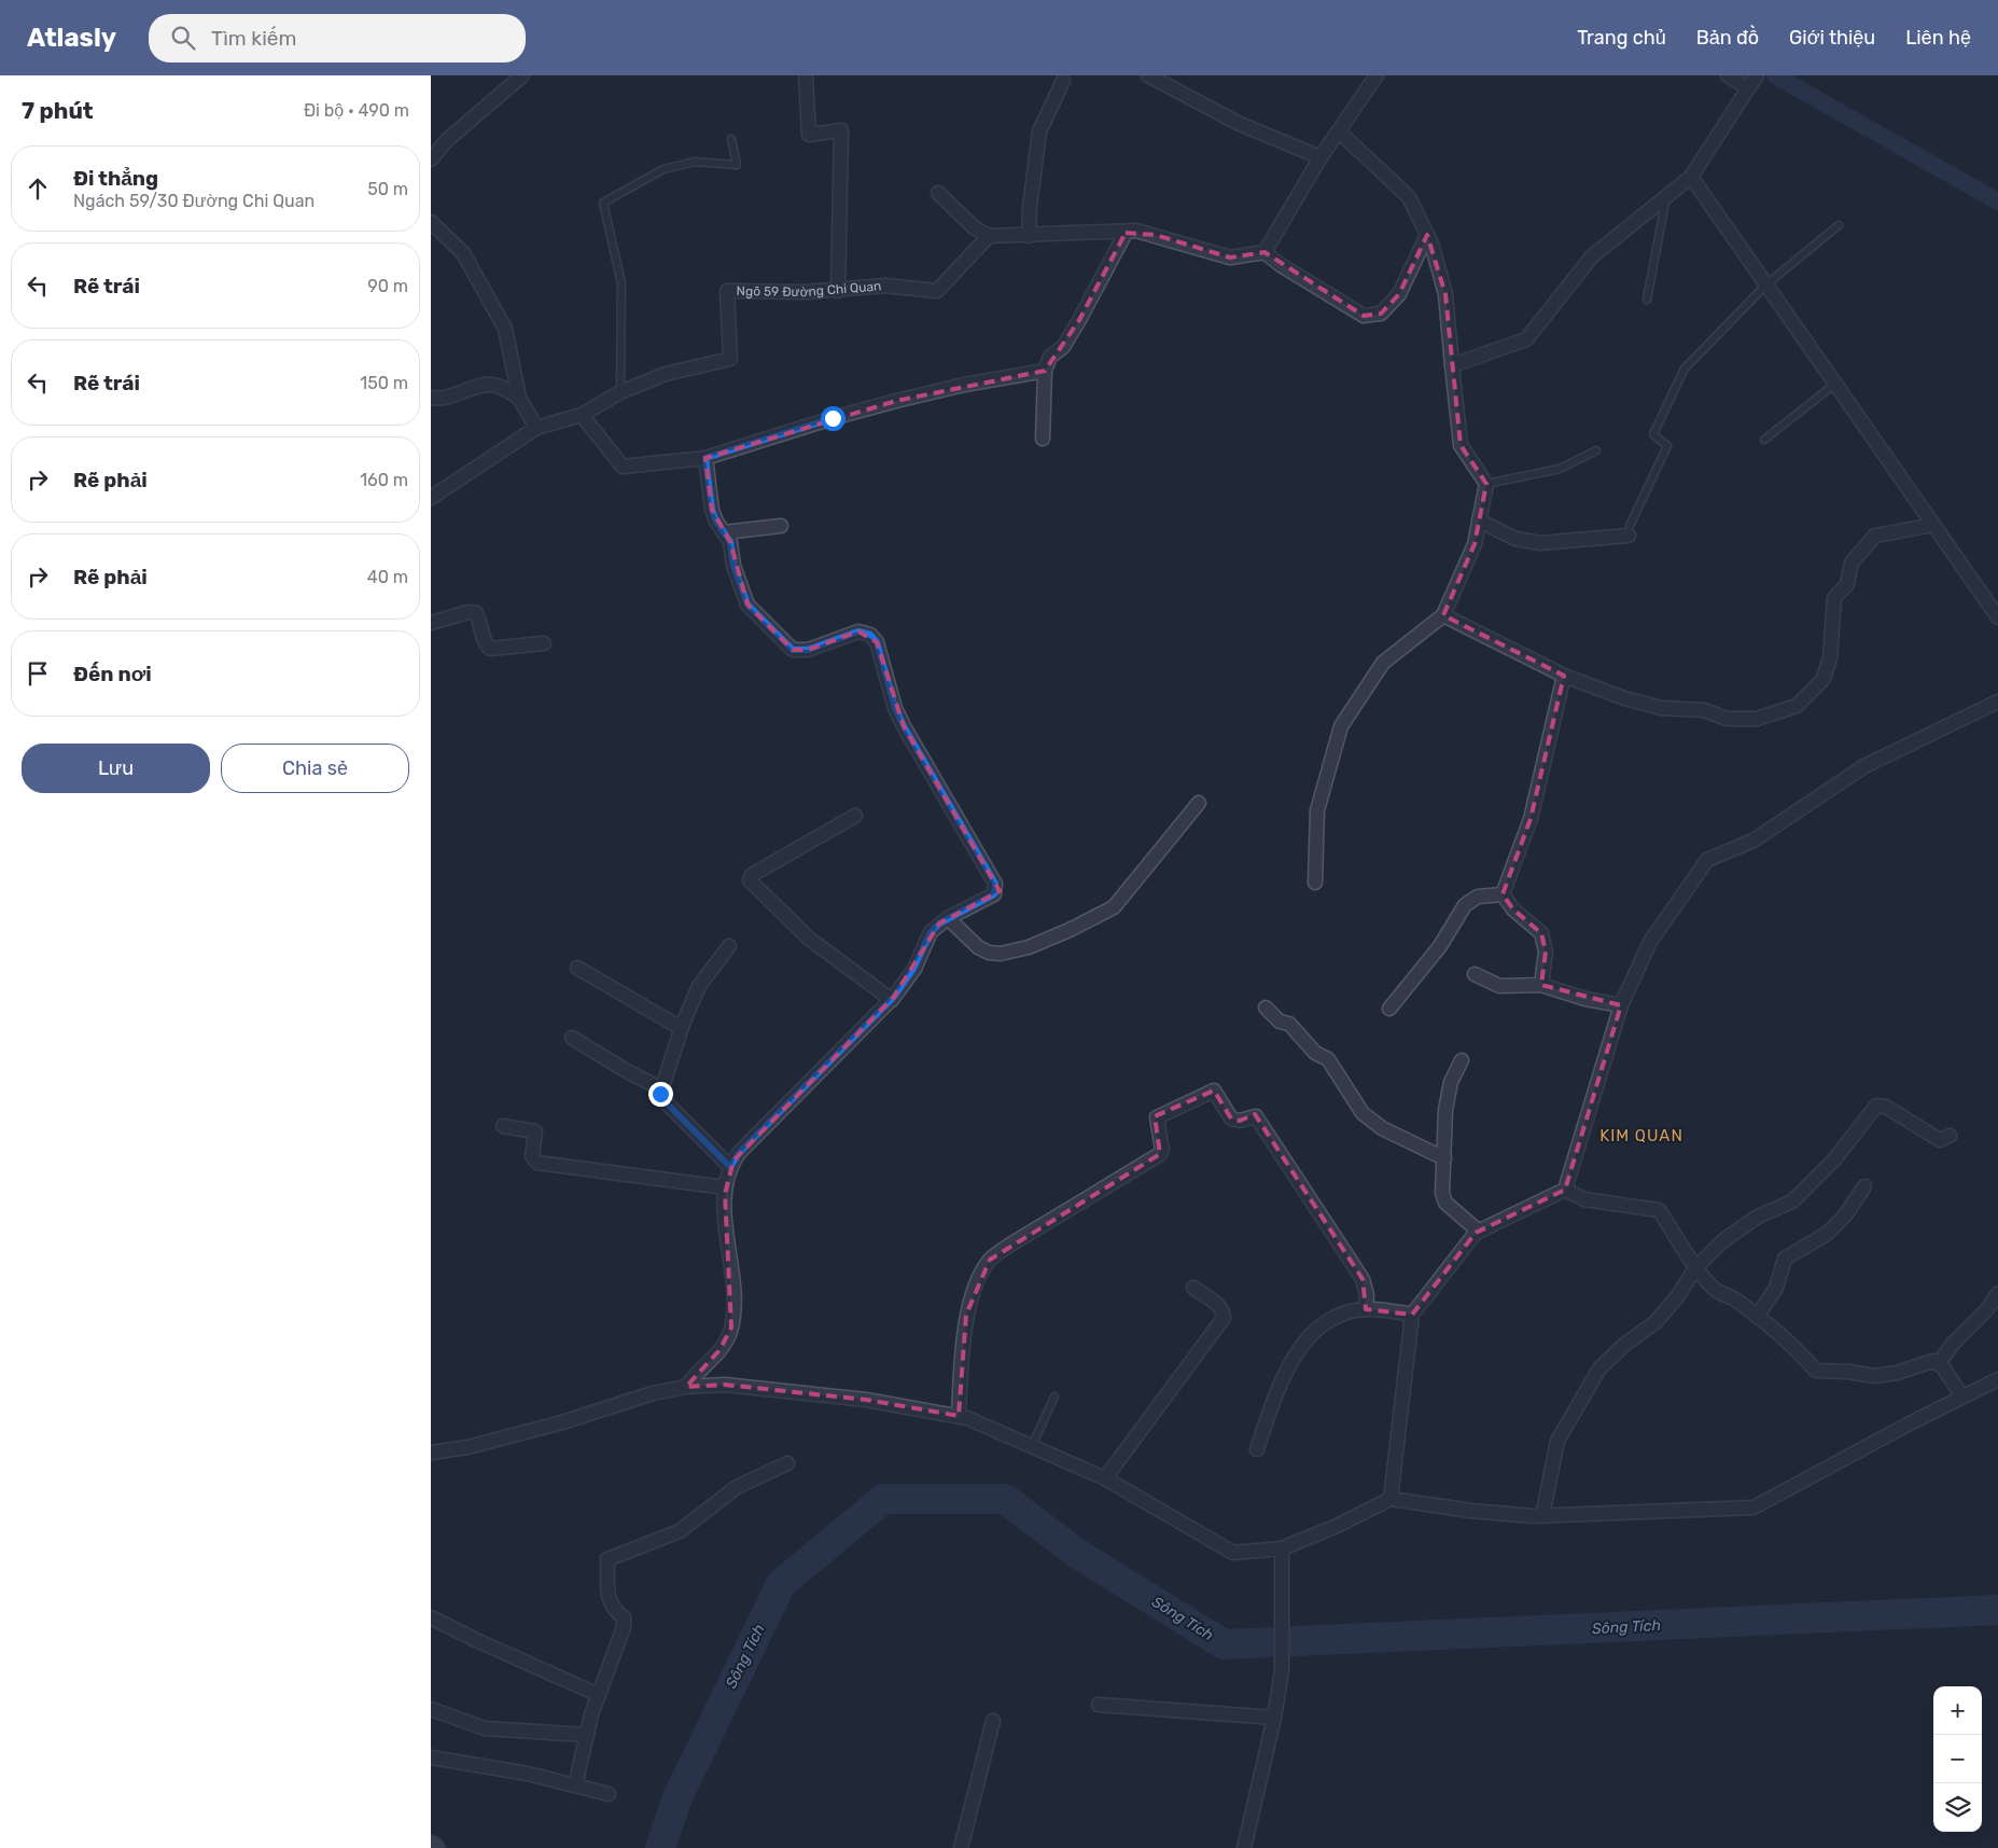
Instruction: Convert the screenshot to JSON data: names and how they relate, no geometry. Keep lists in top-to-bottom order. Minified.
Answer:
{"streets":{"street":["Ngõ 59 Đường Chi Quan"]},"districts":["KIM QUAN"],"water":["Sông Tích"],"page":{"header":"Atlasly","search":"Tìm kiếm","nav":["Trang chủ","Bản đồ","Giới thiệu","Liên hệ"],"heading":["7 phút","Đi bộ · 490 m"],"list":[["Đi thẳng","Ngách 59/30 Đường Chi Quan","50 m"],["Rẽ trái","90 m"],["Rẽ trái","150 m"],["Rẽ phải","160 m"],["Rẽ phải","40 m"],"Đến nơi"],"buttons":["Lưu","Chia sẻ"],"map_buttons":["+","−"]}}
